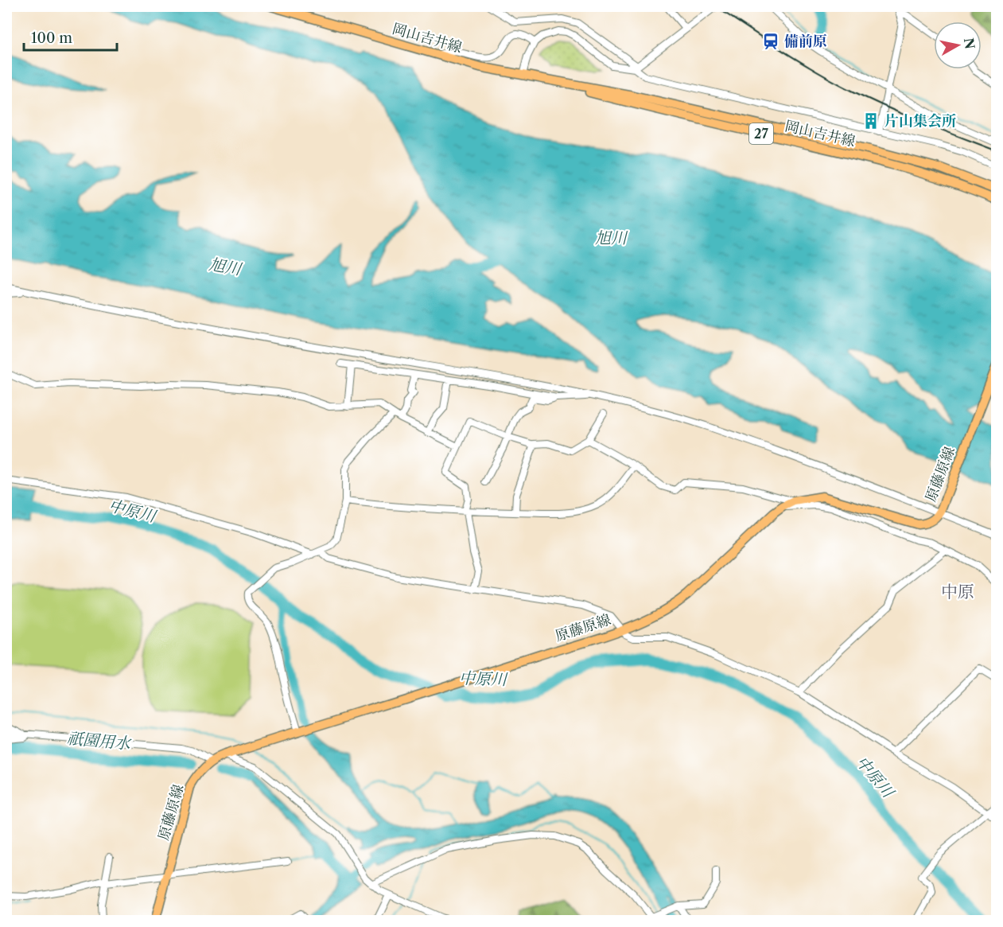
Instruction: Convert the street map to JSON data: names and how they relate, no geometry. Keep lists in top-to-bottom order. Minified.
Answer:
{"streets":{"main road":["岡山吉井線","27","原藤原線"]},"districts":["中原"],"water":["旭川","中原川","祇園用水"],"places":{"station":["備前原"],"building":["片山集会所"]},"scale_bar":"100 m","north":"right"}
